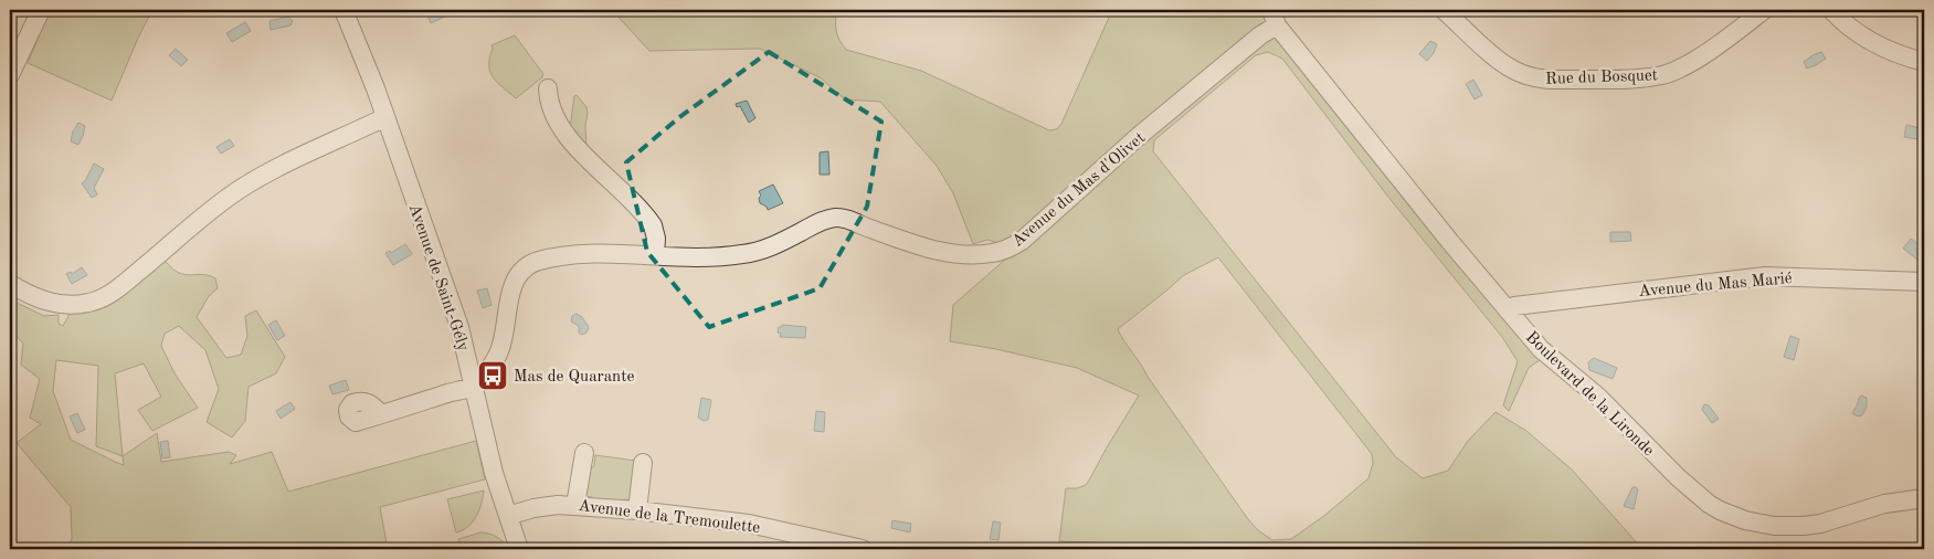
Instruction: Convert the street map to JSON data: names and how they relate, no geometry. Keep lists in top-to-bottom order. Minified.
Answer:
{"streets":{"street":["Rue du Bosquet","Avenue du Mas d'Olivet","Avenue de Saint-Gély","Avenue du Mas Marié","Boulevard de la Lironde","Avenue de la Tremoulette"]},"crossings":[["Avenue du Mas d'Olivet","Avenue de Saint-Gély"],["Avenue du Mas d'Olivet","Boulevard de la Lironde"],["Avenue de Saint-Gély","Avenue de la Tremoulette"],["Avenue du Mas Marié","Boulevard de la Lironde"]],"places":{"bus stop":["Mas de Quarante"]}}
